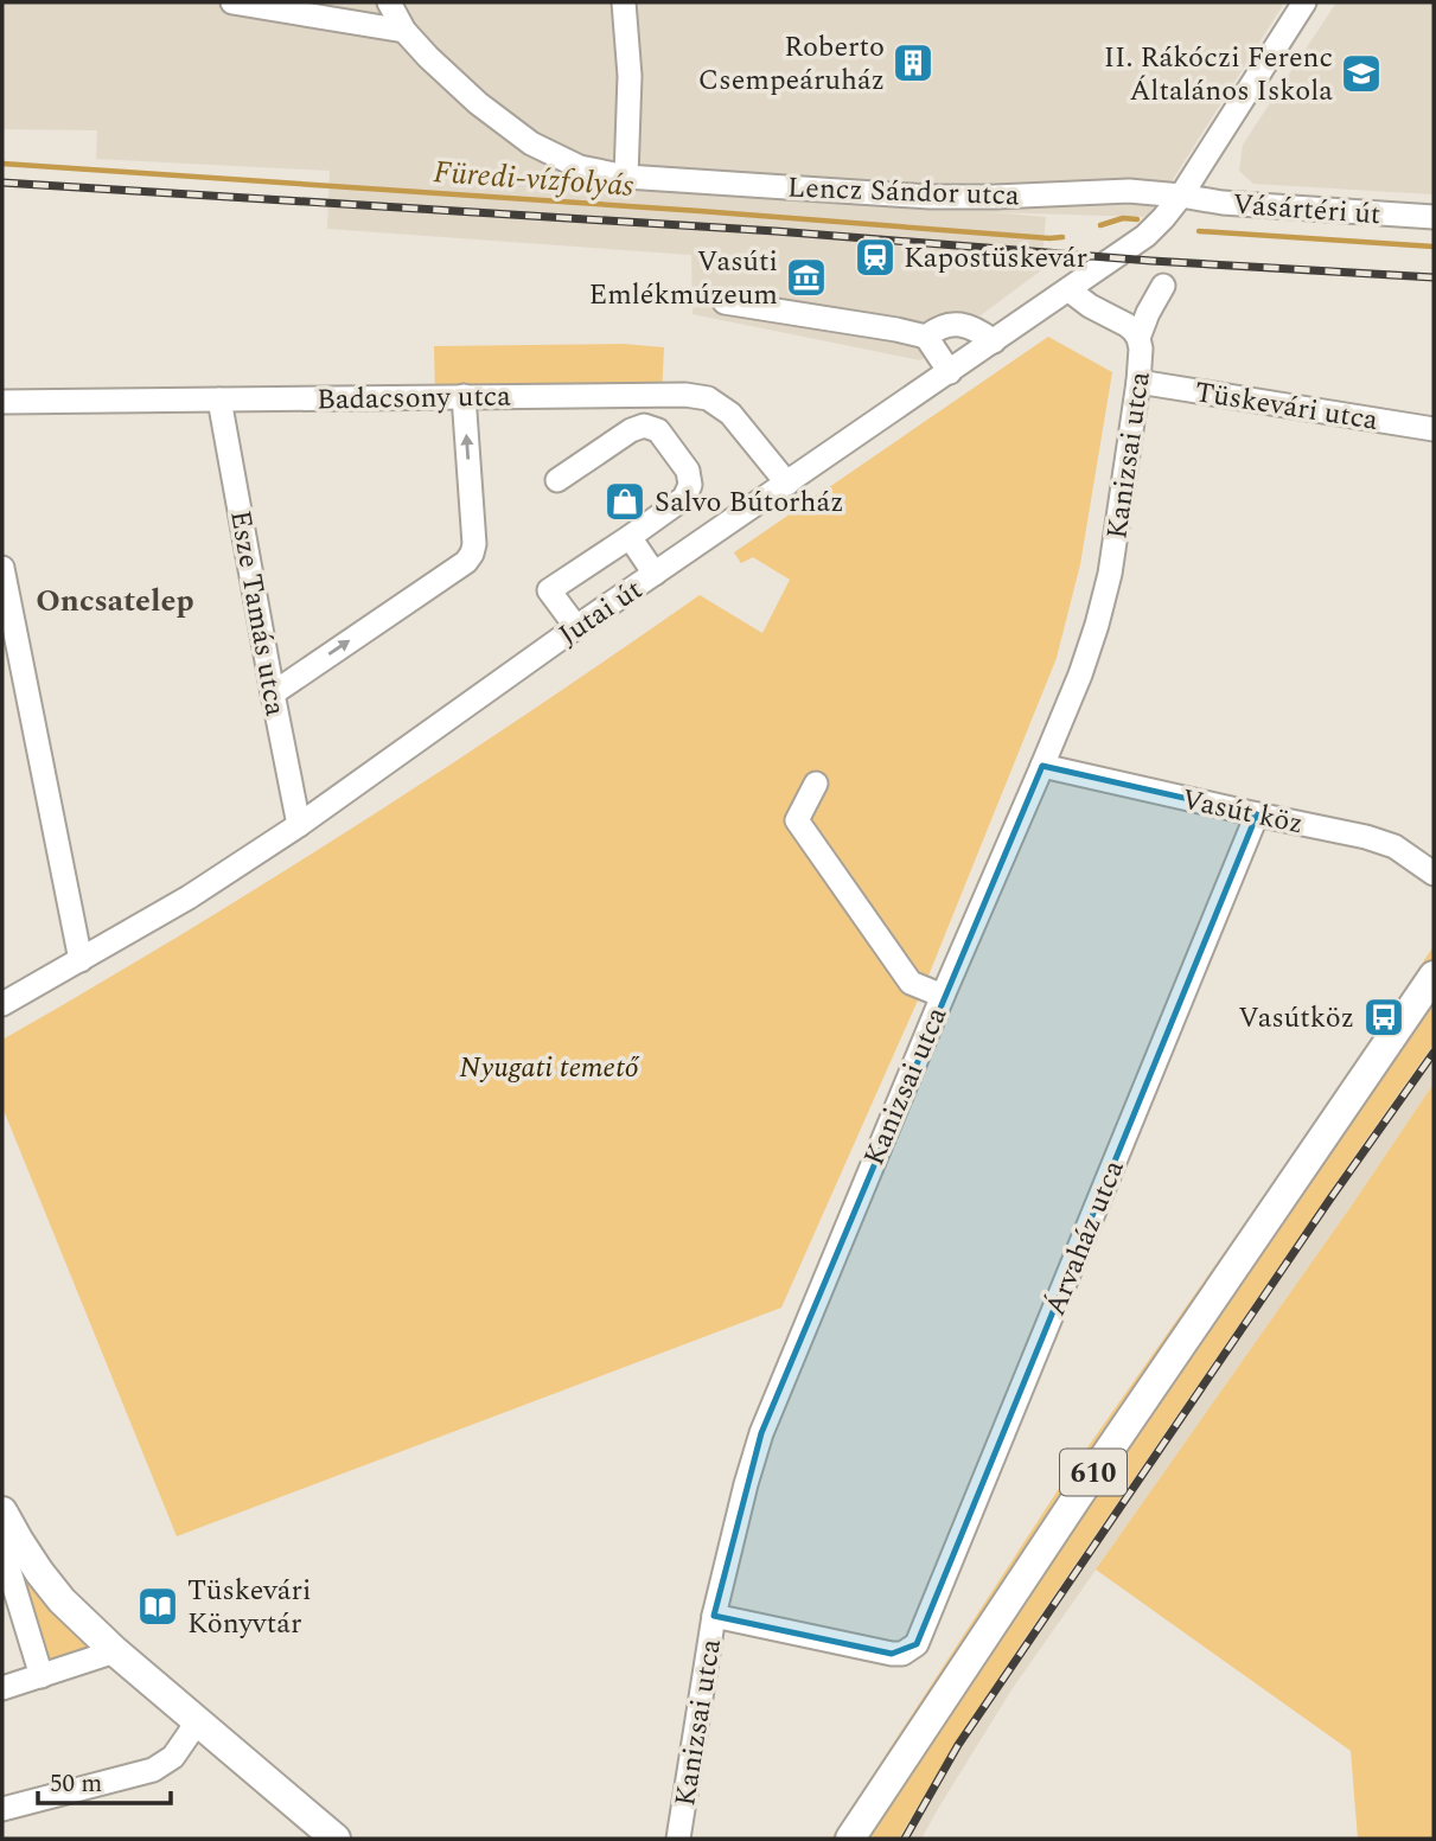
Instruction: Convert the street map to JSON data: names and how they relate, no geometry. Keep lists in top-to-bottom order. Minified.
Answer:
{"streets":{"main road":["610"],"street":["Lencz Sándor utca","Vásártéri út","Badacsony utca","Tüskevári utca","Kanizsai utca","Jutai út","Esze Tamás utca","Vasút köz","Árvaház utca"]},"crossings":[["Lencz Sándor utca","Vásártéri út"],["Lencz Sándor utca","Jutai út"],["Vásártéri út","Jutai út"],["Badacsony utca","Jutai út"],["Badacsony utca","Esze Tamás utca"],["Tüskevári utca","Kanizsai utca"],["Kanizsai utca","Jutai út"],["Kanizsai utca","Vasút köz"],["Kanizsai utca","Árvaház utca"],["Jutai út","Esze Tamás utca"],["Vasút köz","Árvaház utca"]],"districts":["Oncsatelep"],"water":["Füredi-vízfolyás"],"parks":["Nyugati temető"],"places":{"building":["Roberto Csempeáruház"],"school or university":["II. Rákóczi Ferenc Általános Iskola"],"station":["Kapostüskevár"],"museum":["Vasúti Emlékmúzeum"],"shop":["Salvo Bútorház"],"bus stop":["Vasútköz"],"library":["Tüskevári Könyvtár"]},"scale_bar":"50 m"}
